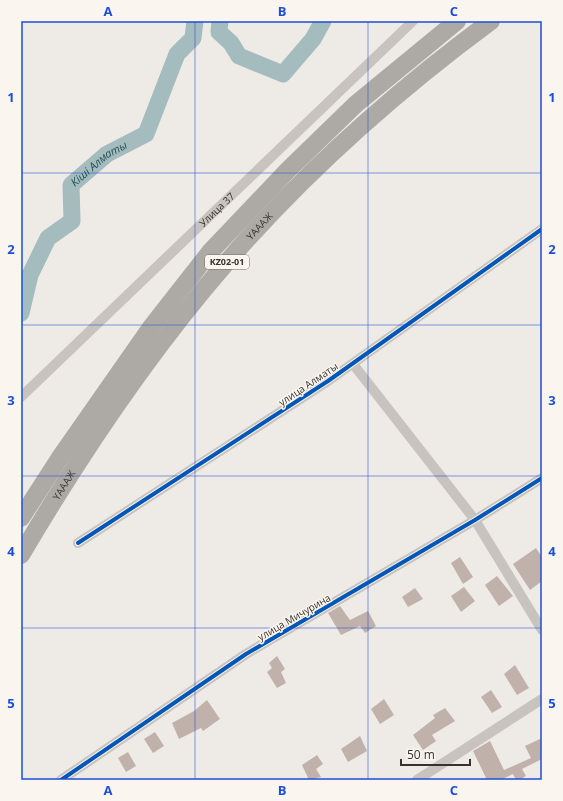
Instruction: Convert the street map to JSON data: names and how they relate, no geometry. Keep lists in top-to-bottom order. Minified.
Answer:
{"streets":{"highway":["ҮАААЖ","KZ02-01"],"street":["Улица 37","улица Алматы","улица Мичурина"]},"water":["Кіші Алматы"],"scale_bar":"50 m","grid":{"columns":["A","B","C"],"rows":["1","2","3","4","5"]}}
